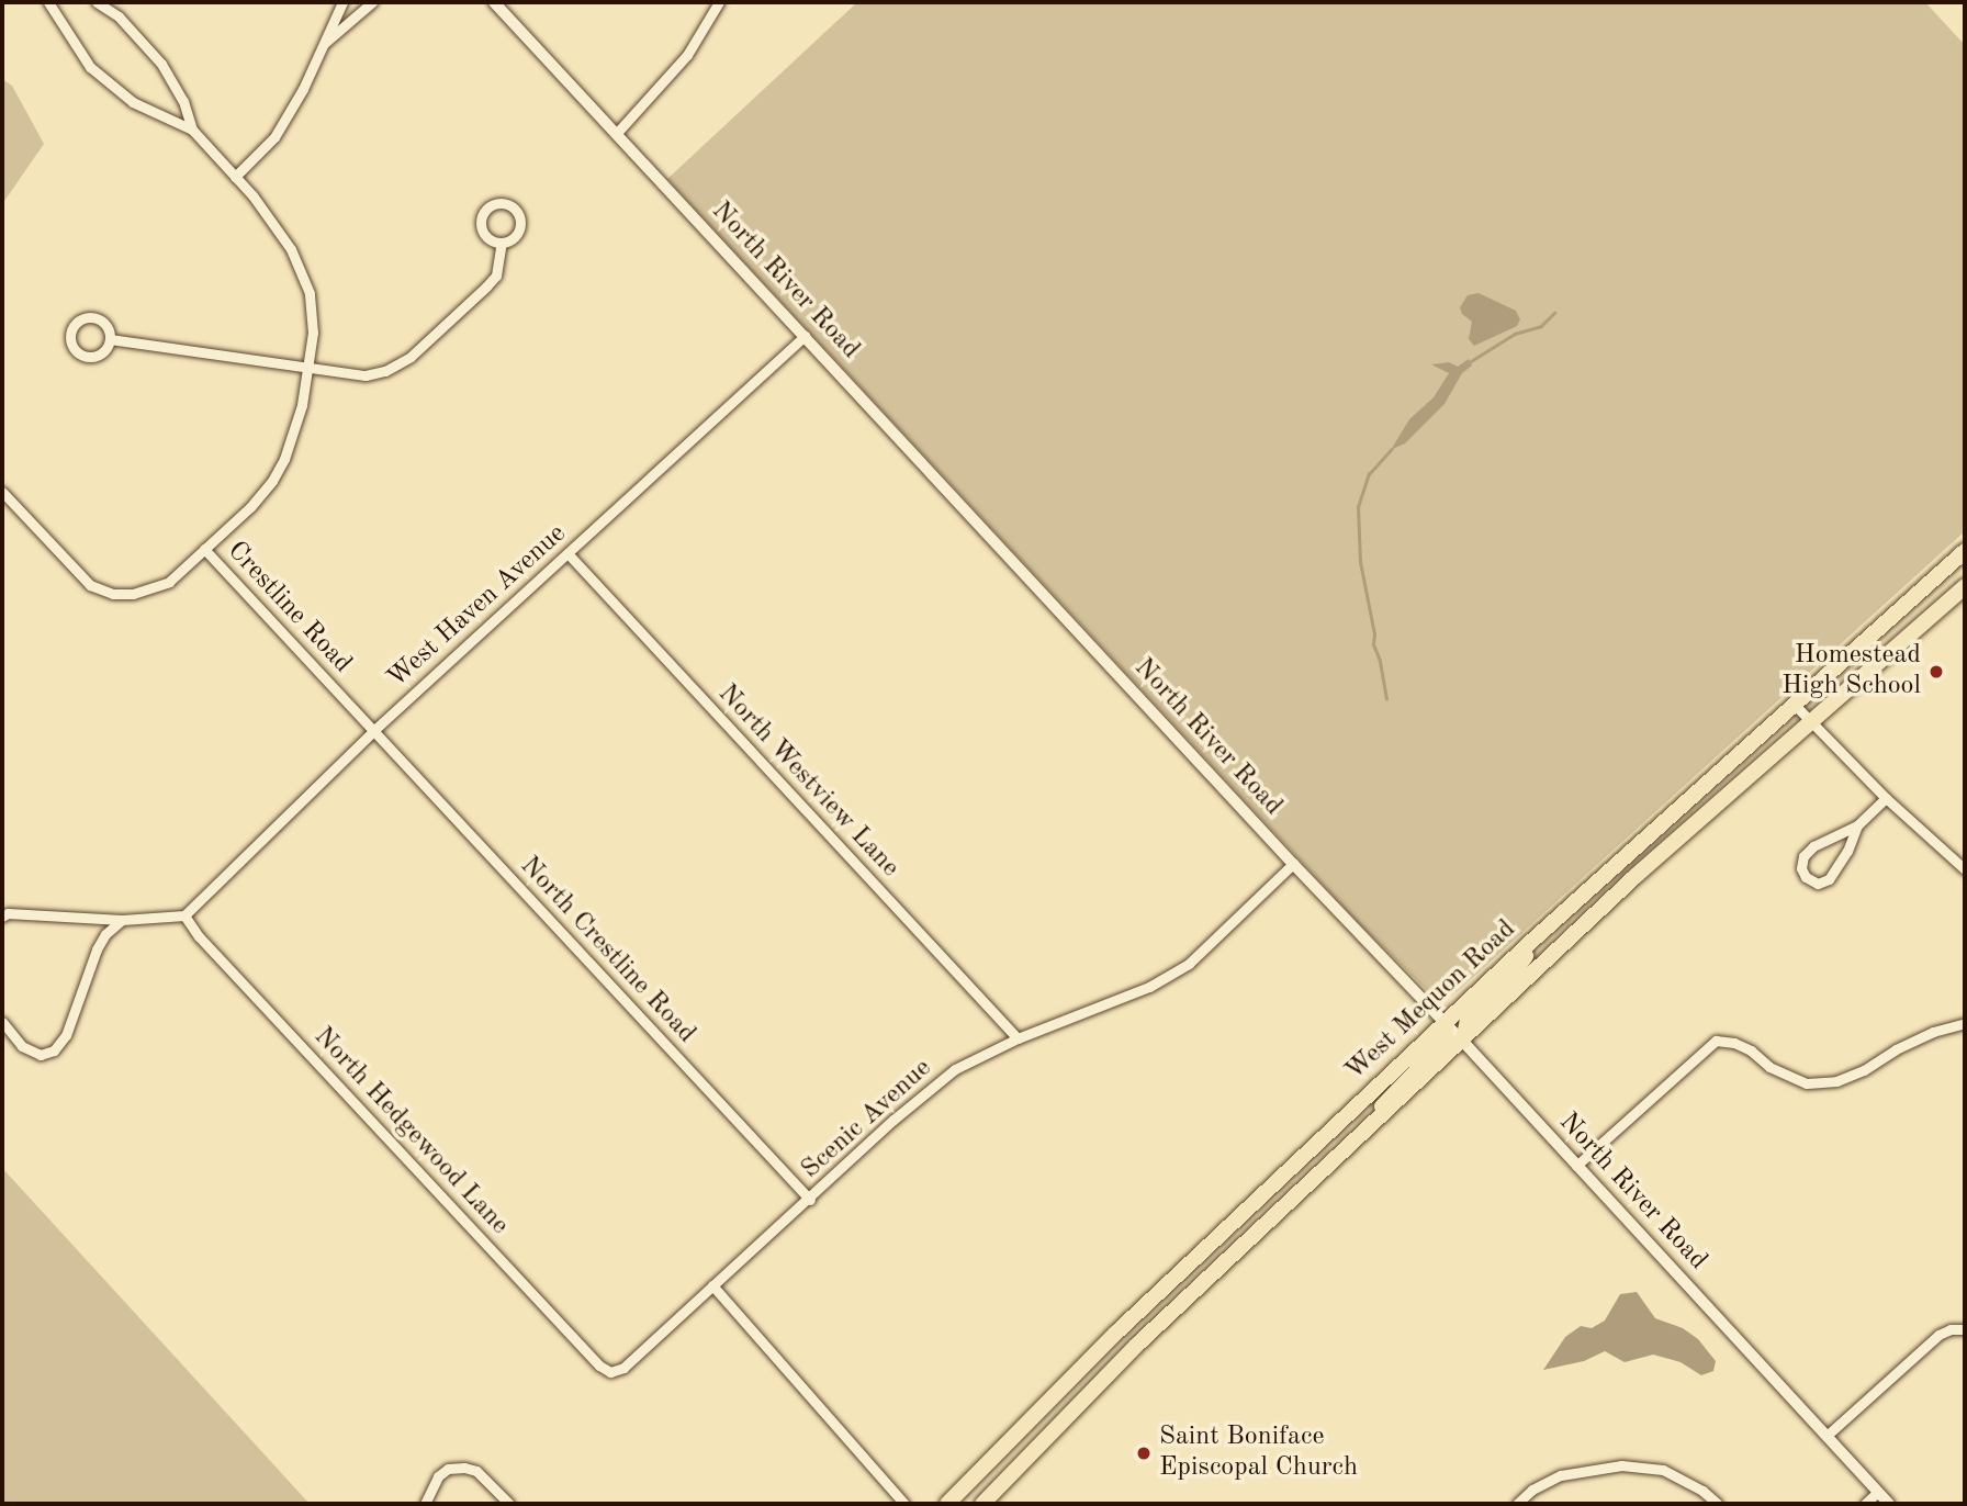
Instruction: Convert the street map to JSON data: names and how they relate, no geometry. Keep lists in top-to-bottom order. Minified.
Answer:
{"streets":{"main road":["West Mequon Road"],"street":["North River Road","West Haven Avenue","Crestline Road","North Westview Lane","North Crestline Road","Scenic Avenue","North Hedgewood Lane"]},"crossings":[["North River Road","West Haven Avenue"],["North River Road","West Mequon Road"],["North River Road","Scenic Avenue"],["West Haven Avenue","Crestline Road"],["West Haven Avenue","North Westview Lane"],["West Haven Avenue","North Crestline Road"],["West Haven Avenue","North Hedgewood Lane"],["Crestline Road","North Crestline Road"],["North Westview Lane","Scenic Avenue"],["North Crestline Road","Scenic Avenue"],["Scenic Avenue","North Hedgewood Lane"]],"places":["Homestead High School","Saint Boniface Episcopal Church"]}
